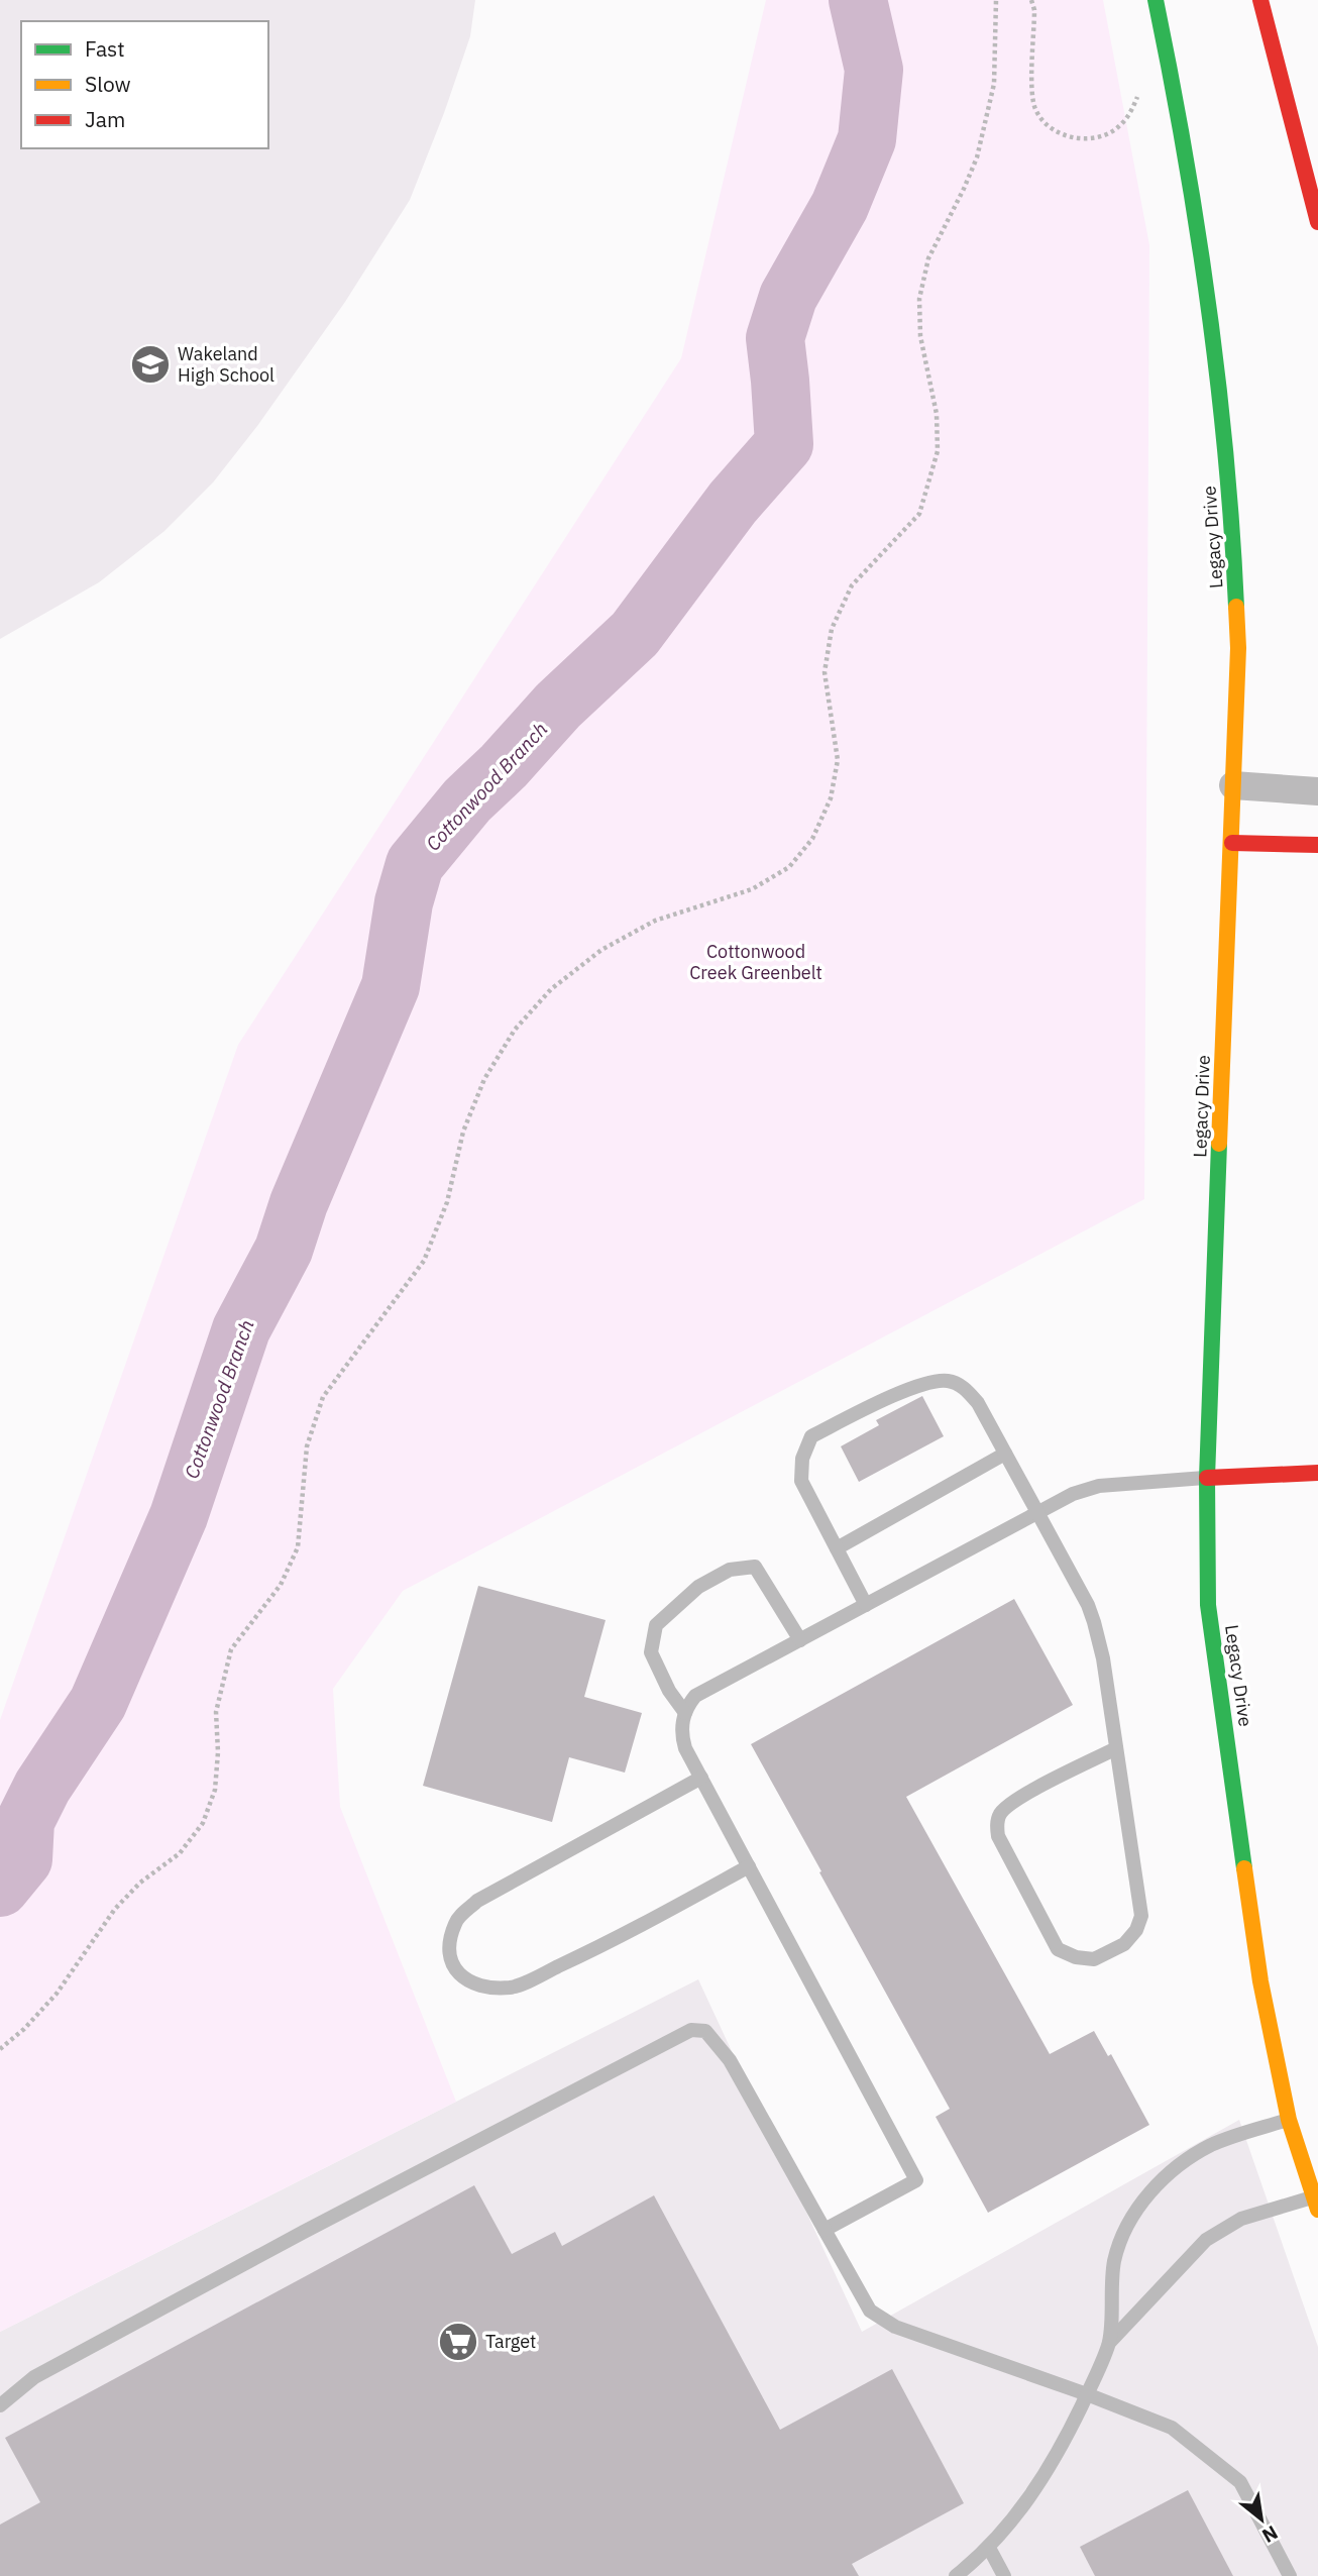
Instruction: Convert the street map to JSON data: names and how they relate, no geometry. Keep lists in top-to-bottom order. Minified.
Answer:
{"streets":{"main road":["Legacy Drive"]},"water":["Cottonwood Branch"],"parks":["Cottonwood Creek Greenbelt"],"places":{"school or university":["Wakeland High School"],"supermarket":["Target"]},"legend":["Fast","Slow","Jam"],"north":"bottom right"}
